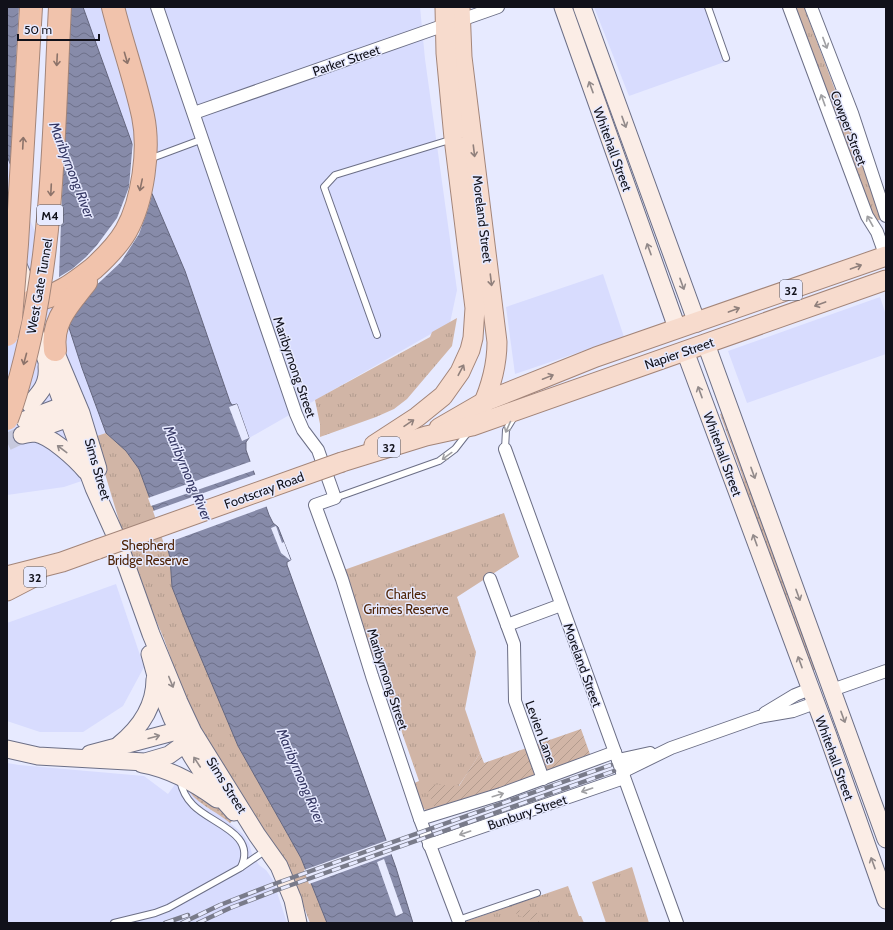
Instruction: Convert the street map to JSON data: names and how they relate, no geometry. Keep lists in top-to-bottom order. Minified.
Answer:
{"streets":{"highway":["M4","West Gate Tunnel"],"main road":["Whitehall Street","Moreland Street","32","Napier Street","Footscray Road"],"street":["Parker Street","Cowper Street","Maribyrnong Street","Sims Street","Levien Lane","Bunbury Street"]},"crossings":[["Parker Street","Moreland Street"],["Parker Street","Maribyrnong Street"],["Cowper Street","Napier Street"],["Whitehall Street","Napier Street"],["Whitehall Street","Bunbury Street"],["Moreland Street","Napier Street"],["Moreland Street","Footscray Road"],["Moreland Street","Bunbury Street"],["Napier Street","Footscray Road"],["Maribyrnong Street","Bunbury Street"],["Levien Lane","Bunbury Street"]],"water":["Maribyrnong River"],"parks":["Shepherd Bridge Reserve","Charles Grimes Reserve"],"scale_bar":"50 m"}
